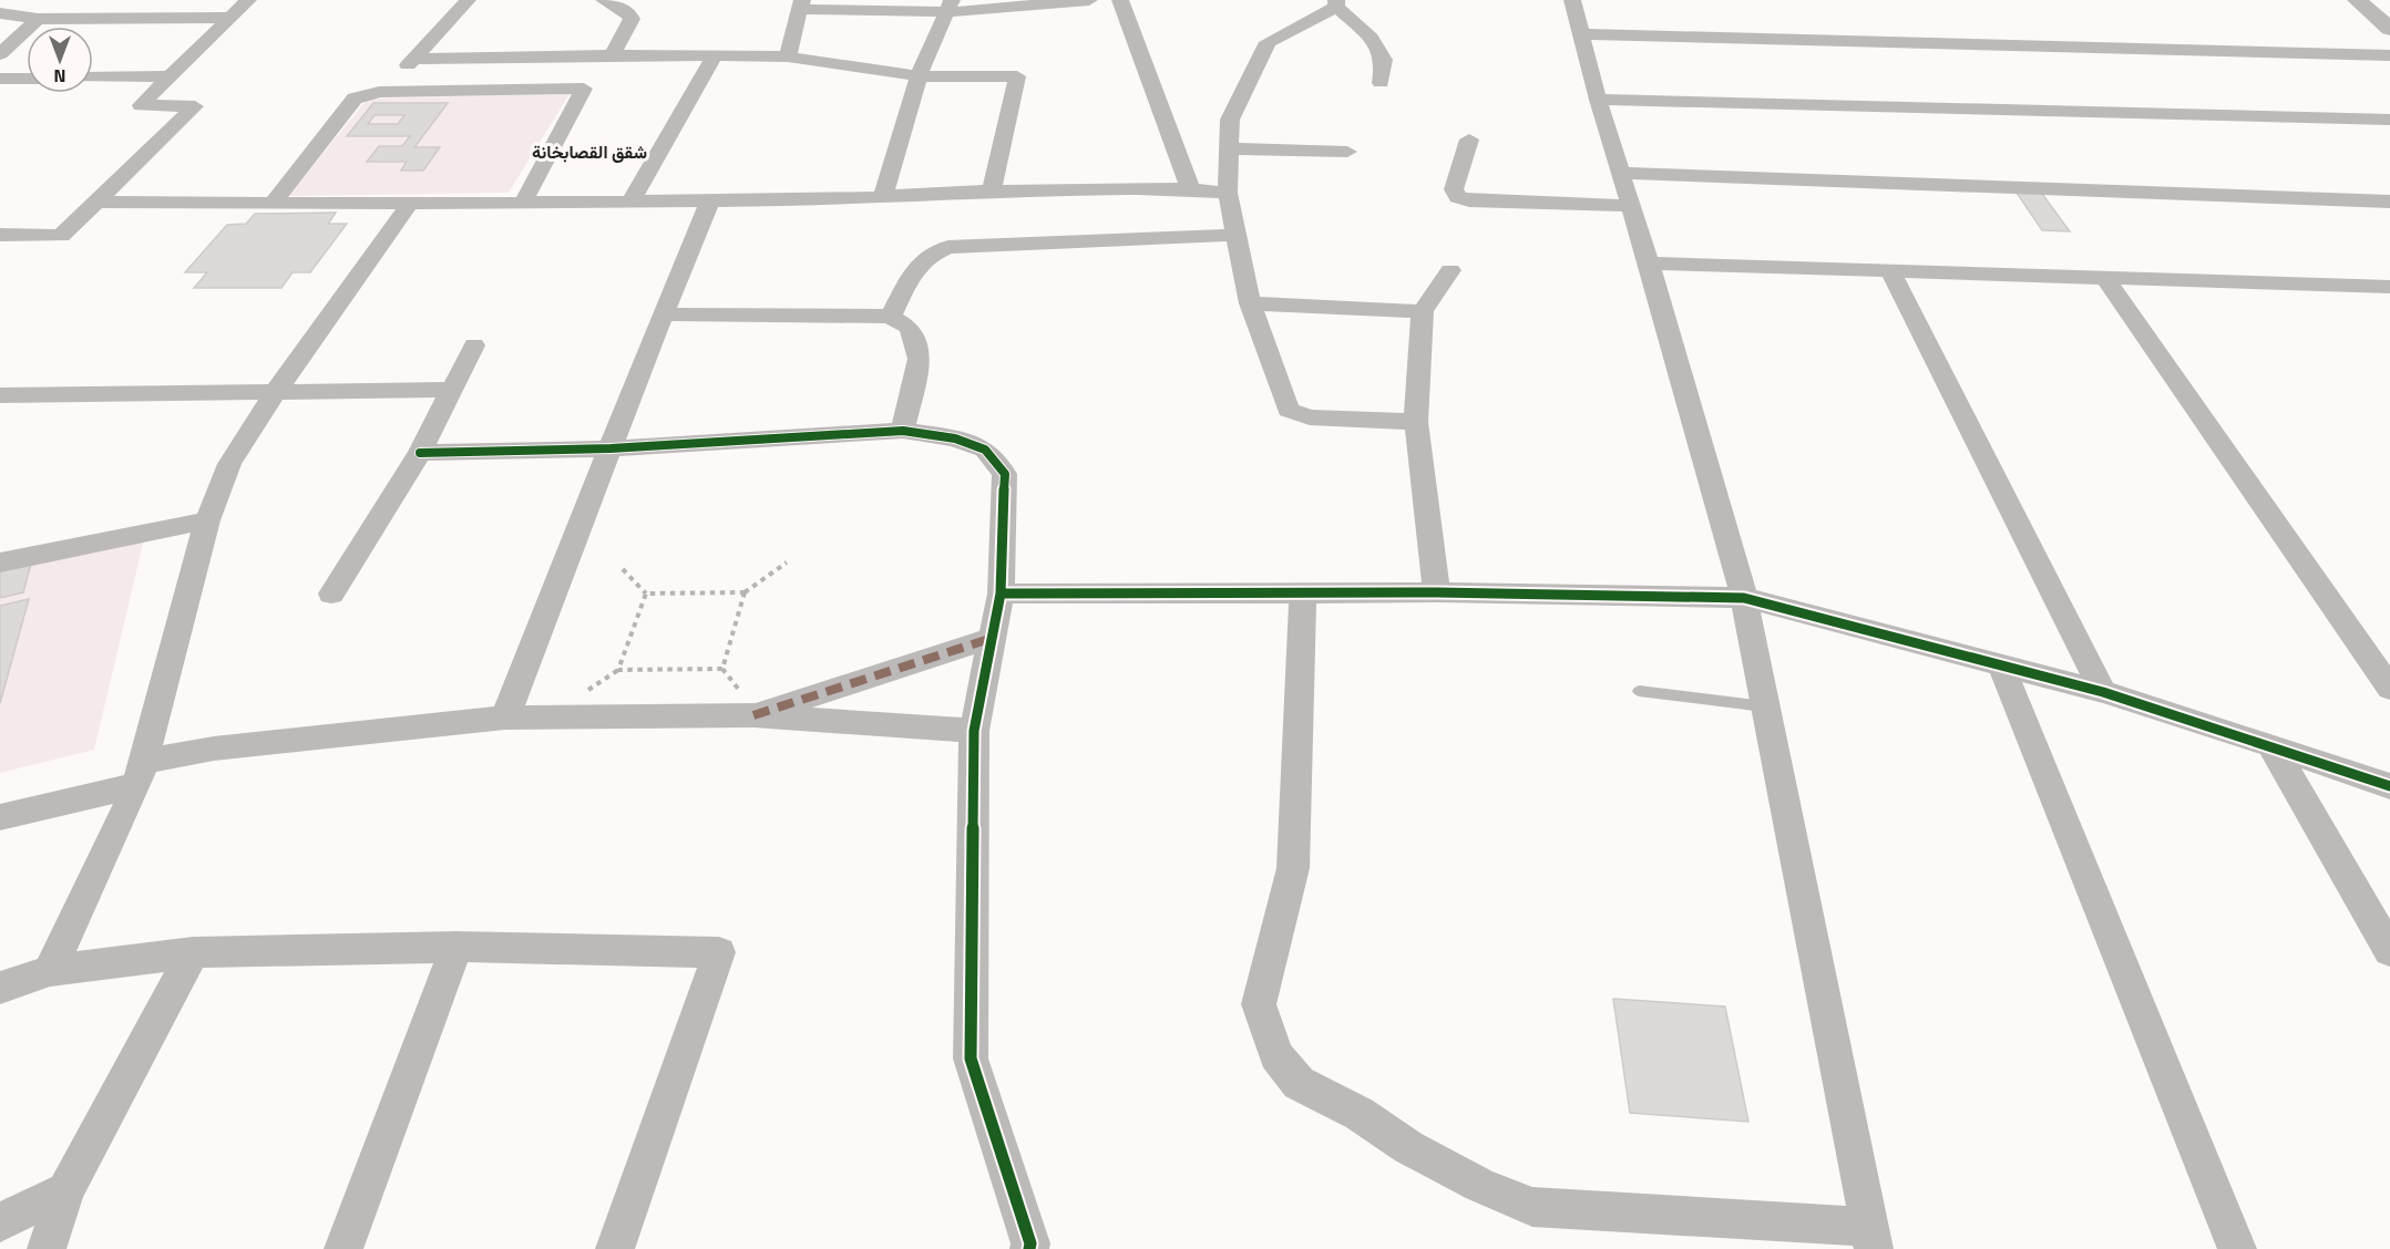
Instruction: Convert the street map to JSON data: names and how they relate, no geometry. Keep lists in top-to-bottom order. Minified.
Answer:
{"districts":["شقق القصابخانة"],"north":"bottom"}
